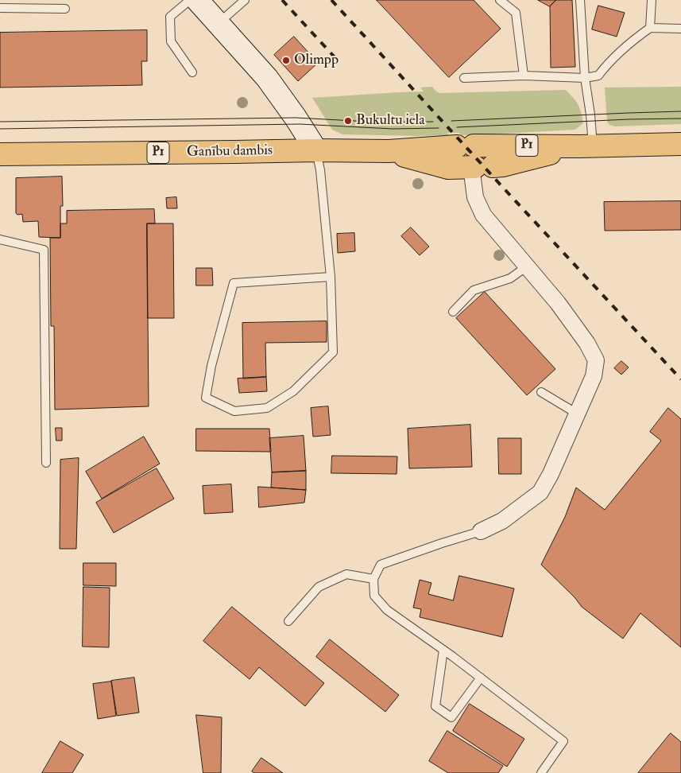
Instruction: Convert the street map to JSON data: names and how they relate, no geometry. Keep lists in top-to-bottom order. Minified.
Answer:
{"streets":{"main road":["P1","Ganību dambis"]},"places":["Olimpp","Bukultu iela"]}
